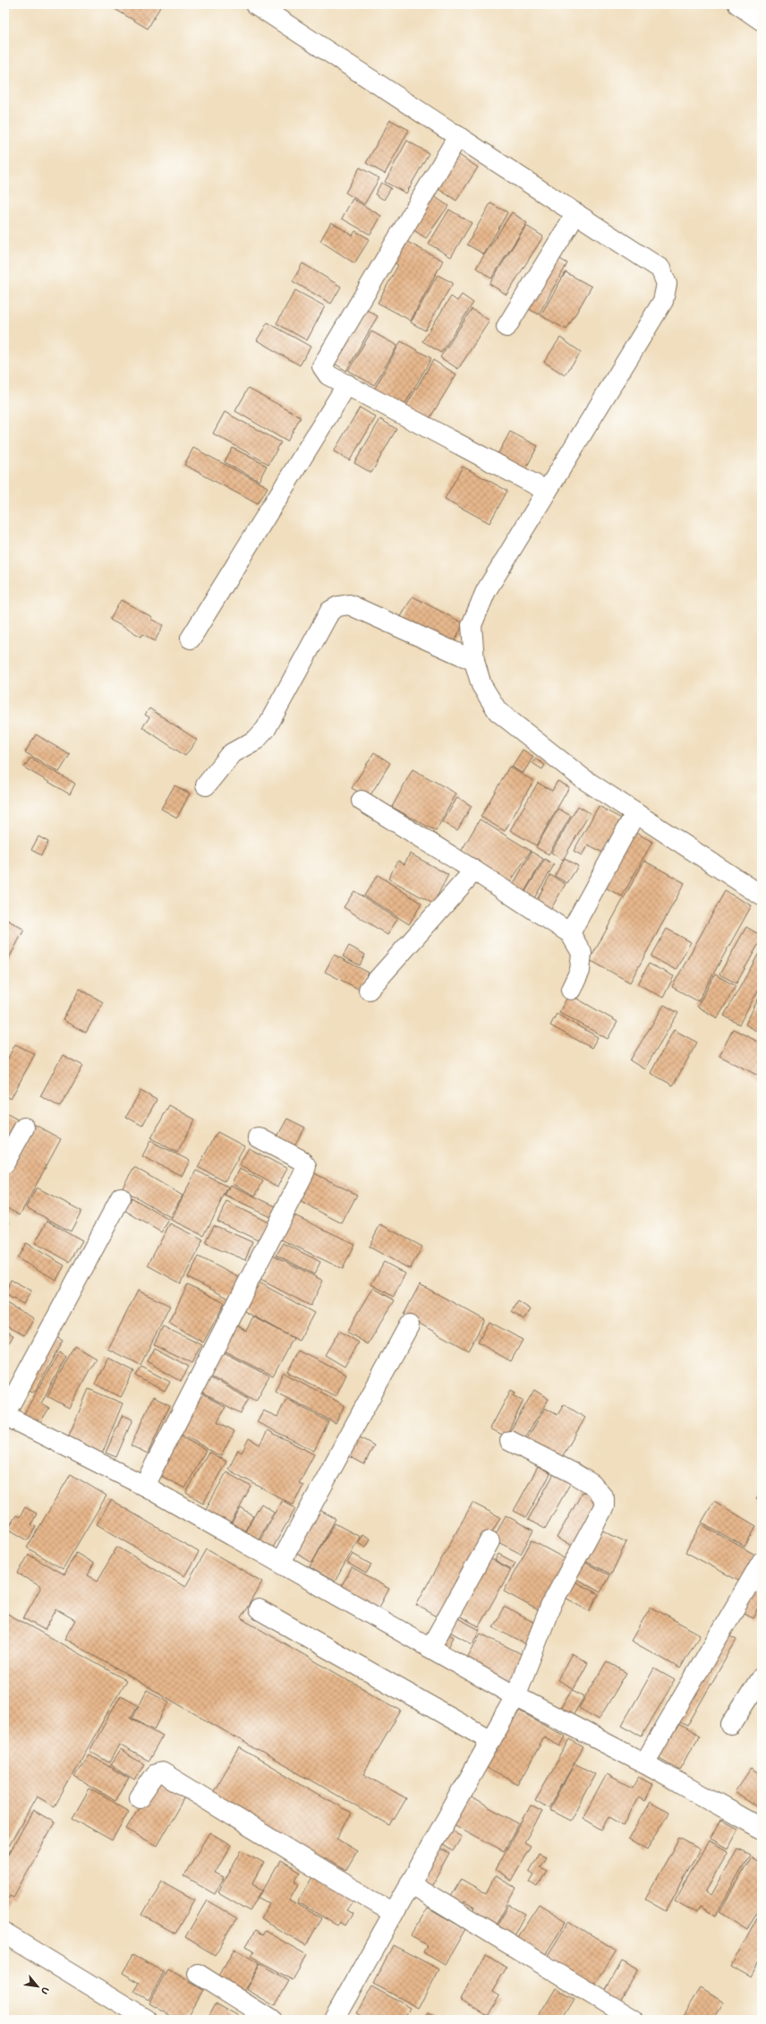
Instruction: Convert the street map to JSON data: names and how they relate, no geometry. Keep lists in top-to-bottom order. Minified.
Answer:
{"north":"bottom right"}
